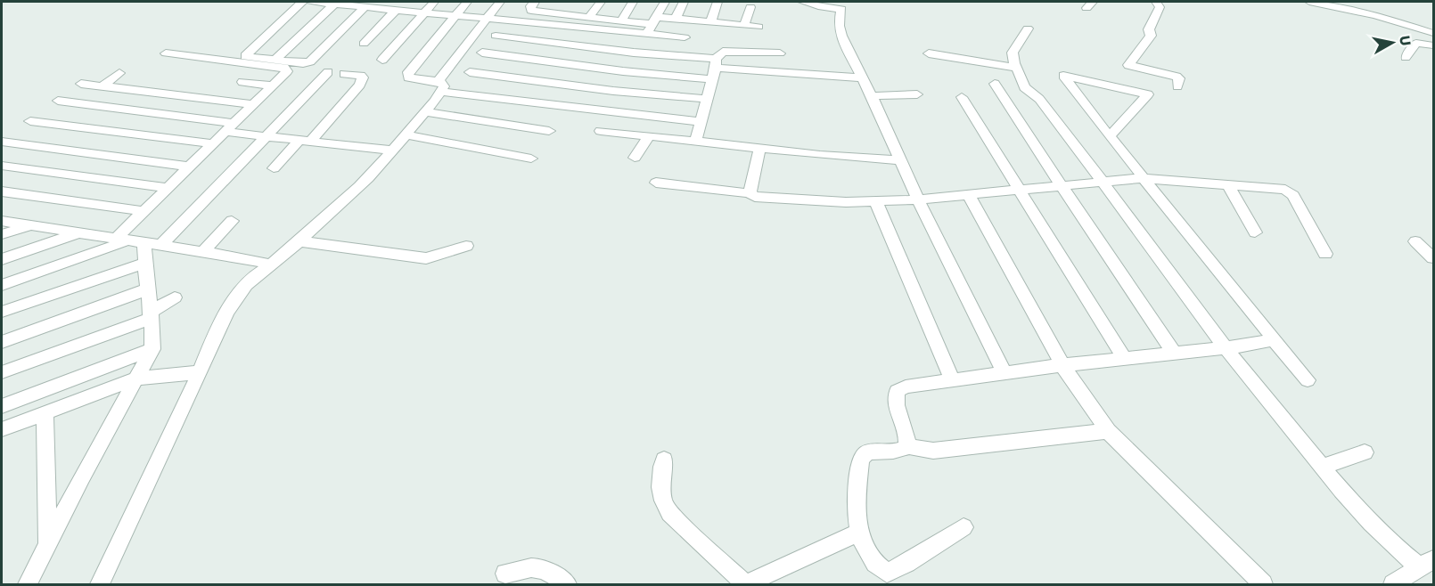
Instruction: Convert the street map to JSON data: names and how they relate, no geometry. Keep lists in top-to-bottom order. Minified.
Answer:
{"north":"right"}
